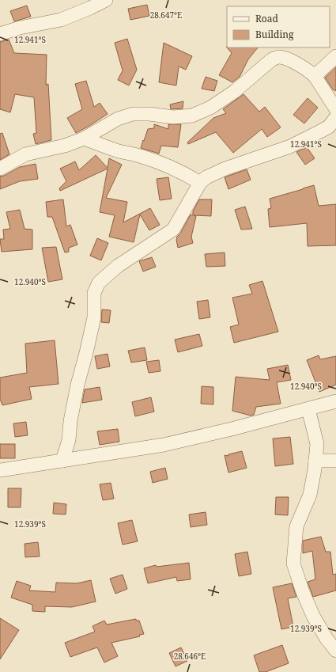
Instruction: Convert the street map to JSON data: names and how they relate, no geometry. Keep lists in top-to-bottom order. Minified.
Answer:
{"legend":["Road","Building"],"coordinates":["28.647°E","12.941°S","12.940°S","12.939°S","28.646°E"]}
